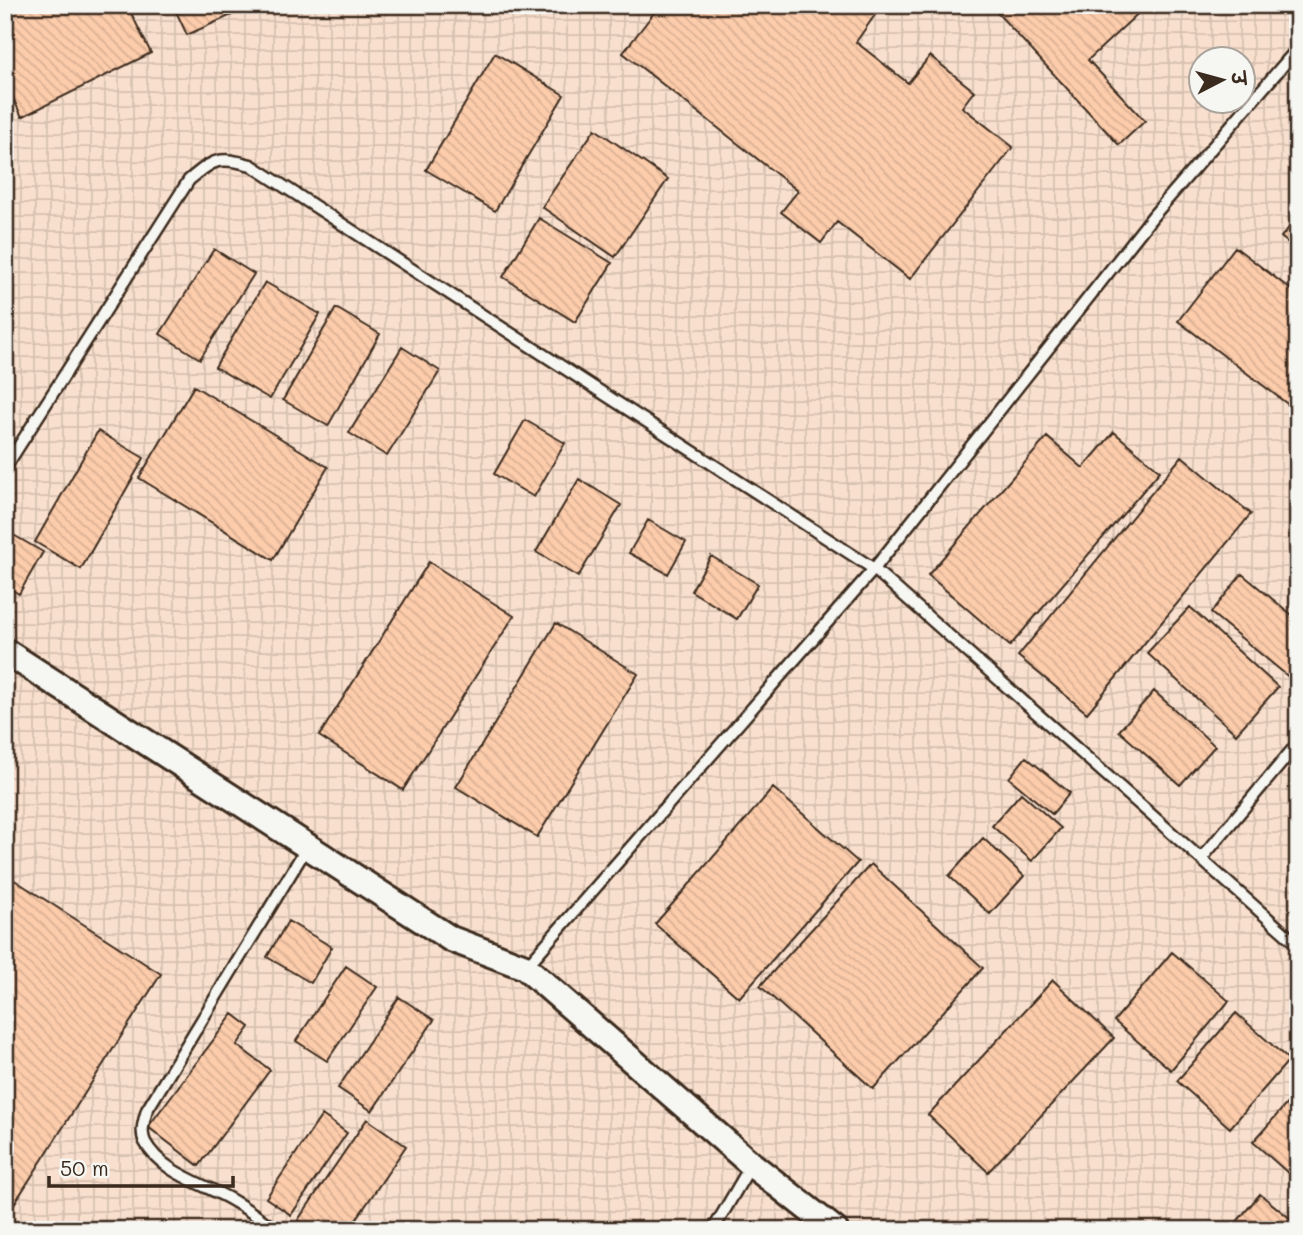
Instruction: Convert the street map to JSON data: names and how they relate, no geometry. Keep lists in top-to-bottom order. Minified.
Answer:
{"scale_bar":"50 m","north":"right"}
